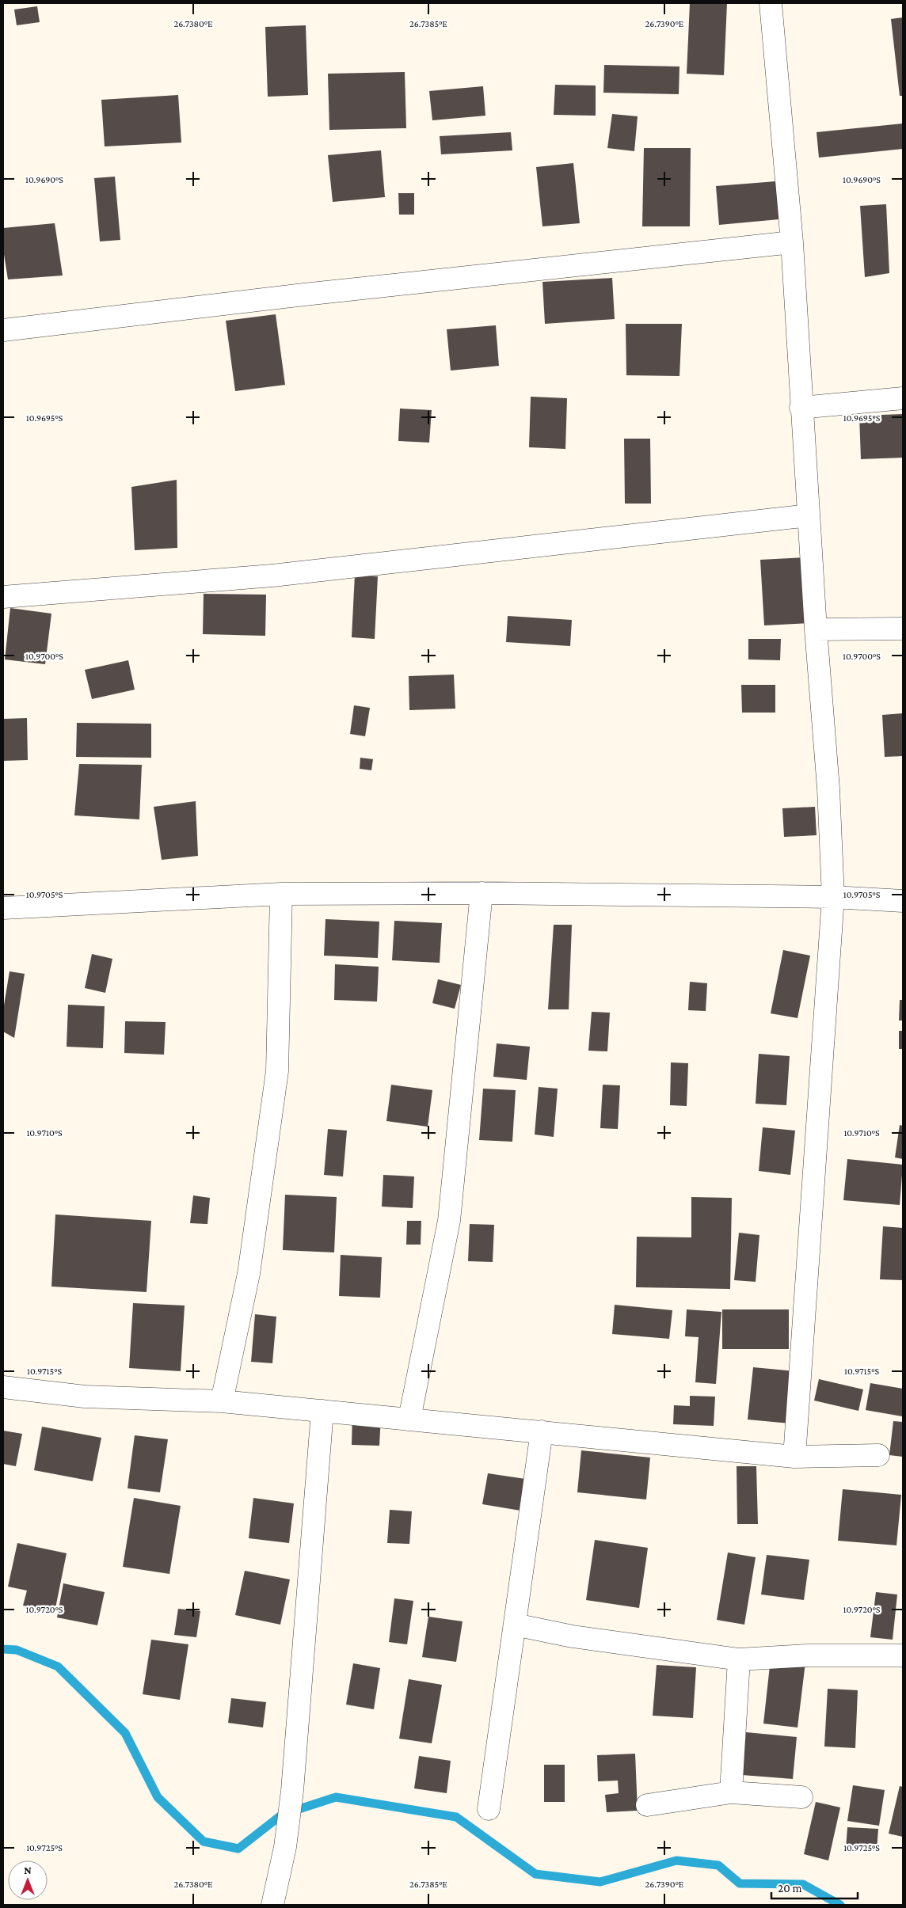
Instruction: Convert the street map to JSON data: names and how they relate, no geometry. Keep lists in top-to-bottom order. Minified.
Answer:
{"scale_bar":"20 m","north":"top","coordinates":["26.7380°E","26.7385°E","26.7390°E","10.9690°S","10.9695°S","10.9700°S","10.9705°S","10.9710°S","10.9715°S","10.9720°S","10.9725°S"]}
